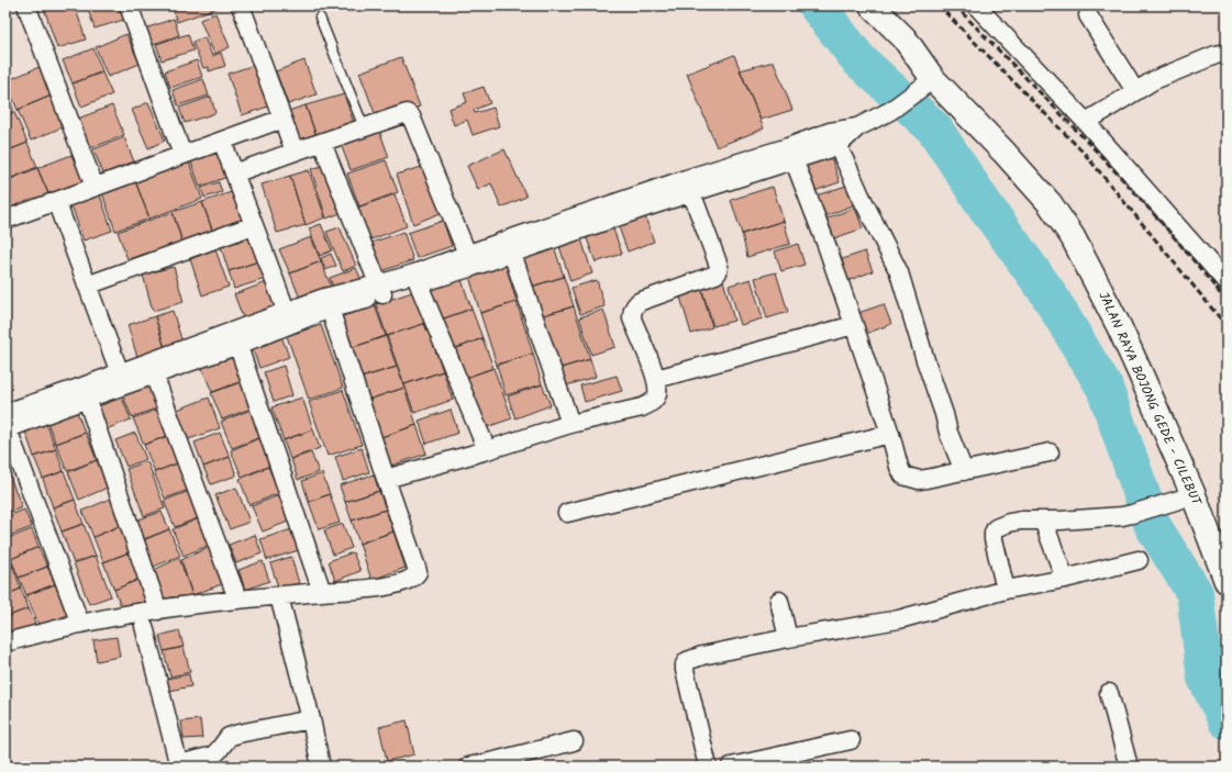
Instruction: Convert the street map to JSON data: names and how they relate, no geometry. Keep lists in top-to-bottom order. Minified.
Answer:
{"streets":{"main road":["JALAN RAYA BOJONG GEDE - CILEBUT"]}}
